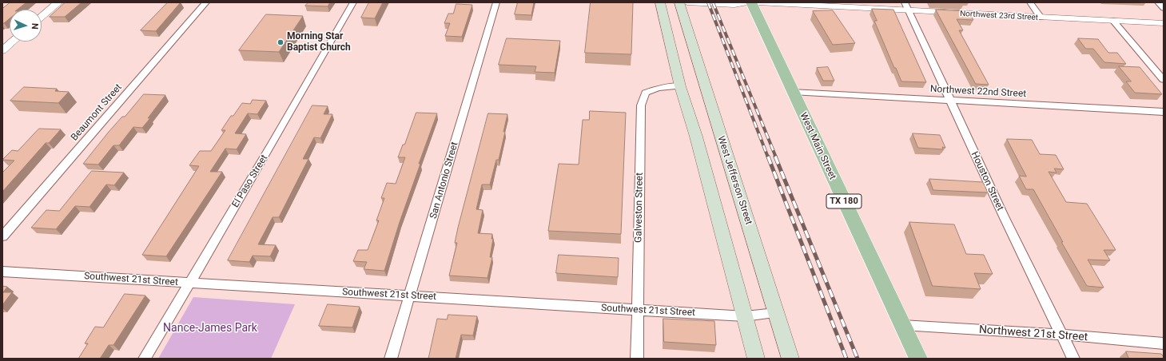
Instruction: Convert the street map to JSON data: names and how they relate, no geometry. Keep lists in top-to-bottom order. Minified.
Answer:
{"streets":{"main road":["West Main Street","West Jefferson Street","TX 180"],"street":["Northwest 23rd Street","Northwest 22nd Street","Beaumont Street","San Antonio Street","El Paso Street","Houston Street","Galveston Street","Southwest 21st Street","Northwest 21st Street"]},"crossings":[["Northwest 23rd Street","Houston Street"],["Northwest 22nd Street","West Main Street"],["Northwest 22nd Street","Houston Street"],["West Main Street","Northwest 21st Street"],["San Antonio Street","Southwest 21st Street"],["West Jefferson Street","Southwest 21st Street"],["El Paso Street","Southwest 21st Street"],["Houston Street","Northwest 21st Street"],["Galveston Street","Southwest 21st Street"]],"parks":["Nance-James Park"],"places":["Morning Star Baptist Church"],"north":"right"}
